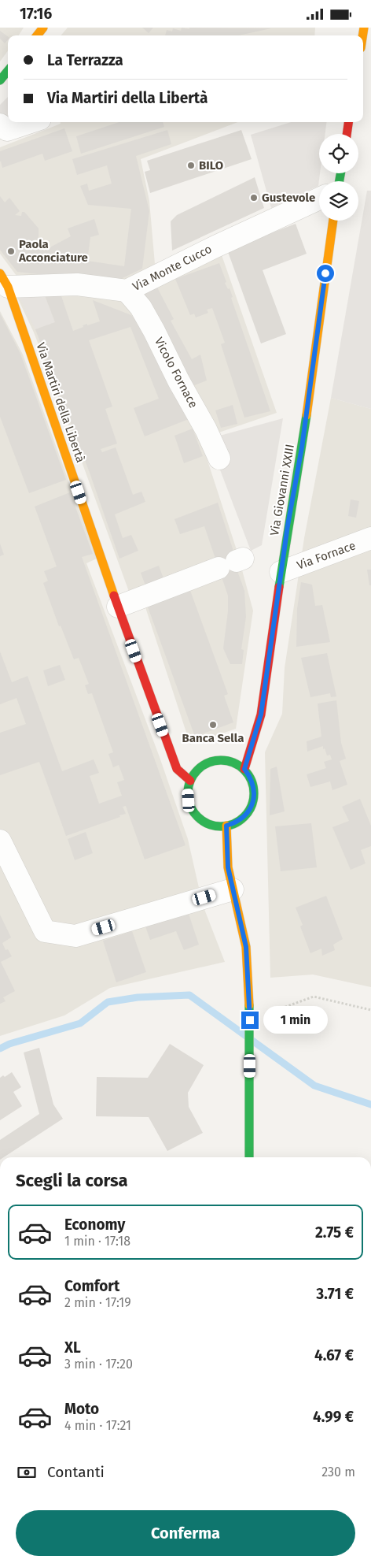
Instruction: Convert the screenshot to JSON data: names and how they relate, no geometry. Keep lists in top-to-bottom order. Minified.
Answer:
{"streets":{"main road":["Via Martiri della Libertà","Via Giovanni XXIII"],"street":["Via Monte Cucco","Vicolo Fornace","Via Fornace"]},"crossings":[["Via Monte Cucco","Vicolo Fornace"],["Via Monte Cucco","Via Martiri della Libertà"],["Via Martiri della Libertà","Via Giovanni XXIII"],["Via Giovanni XXIII","Via Fornace"]],"places":["BILO","Gustevole","Paola Acconciature","Banca Sella"],"page":{"status":"17:16","banner":["La Terrazza","Via Martiri della Libertà"],"bubble":"1 min","heading":"Scegli la corsa","list":[{"name":"Economy","note":"1 min · 17:18","value":"2.75 €"},{"name":"Comfort","note":"2 min · 17:19","value":"3.71 €"},{"name":"XL","note":"3 min · 17:20","value":"4.67 €"},{"name":"Moto","note":"4 min · 17:21","value":"4.99 €"}],"pay":["Contanti","230 m"],"buttons":"Conferma"}}
